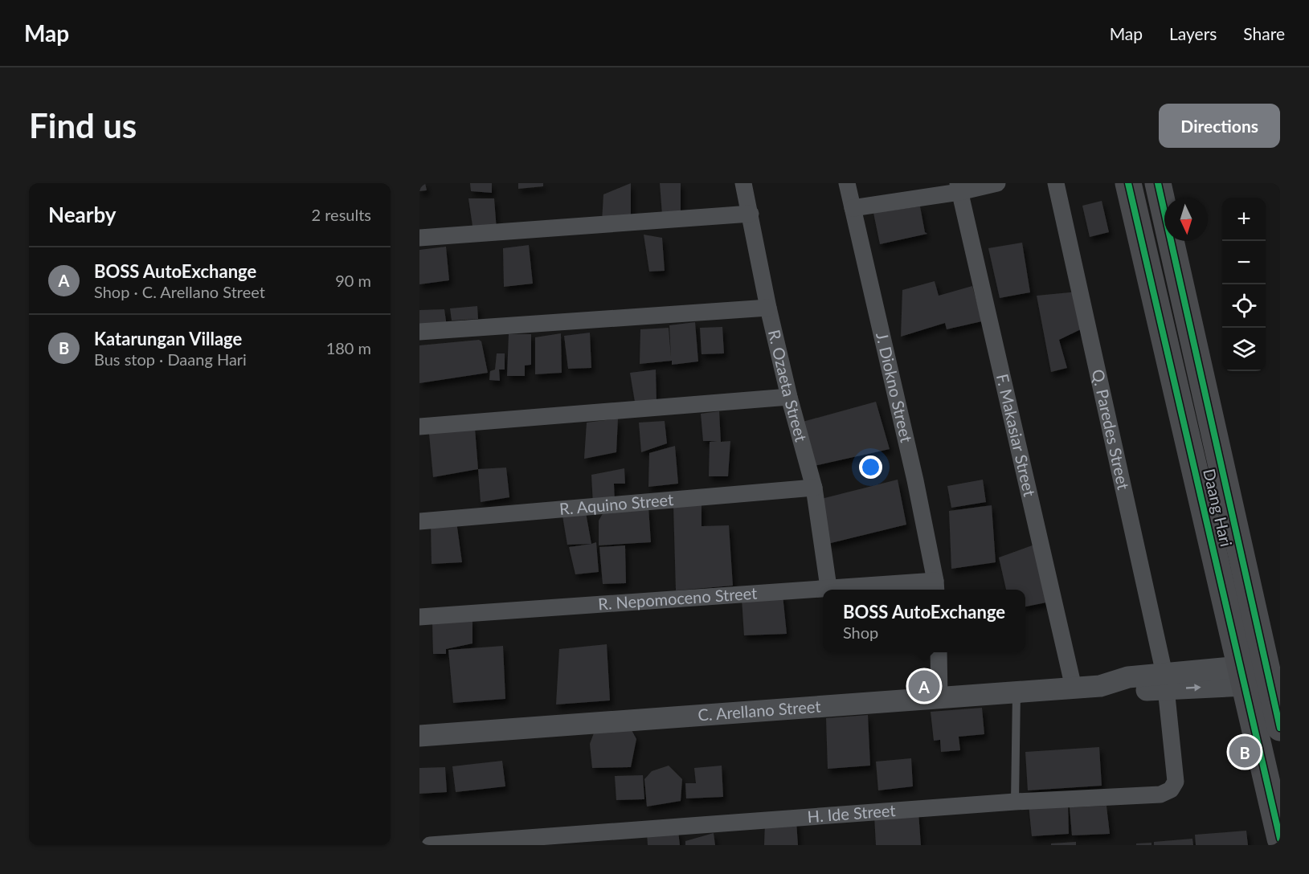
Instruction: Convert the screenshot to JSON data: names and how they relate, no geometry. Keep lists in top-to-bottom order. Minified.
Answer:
{"streets":{"main road":["Daang Hari"],"street":["R. Ozaeta Street","J. Diokno Street","Q. Paredes Street","F. Makasiar Street","R. Aquino Street","R. Nepomoceno Street","C. Arellano Street","H. Ide Street"]},"crossings":[["R. Ozaeta Street","R. Aquino Street"],["R. Ozaeta Street","R. Nepomoceno Street"],["J. Diokno Street","R. Nepomoceno Street"],["Q. Paredes Street","C. Arellano Street"],["Q. Paredes Street","H. Ide Street"],["F. Makasiar Street","C. Arellano Street"],["Daang Hari","C. Arellano Street"],["C. Arellano Street","H. Ide Street"]],"north":"bottom","page":{"header":"Map","nav":["Map","Layers","Share"],"buttons":"Directions","title":"Find us","heading":["Nearby","2 results"],"map_buttons":["+","−"],"list":[{"mark":"A","name":"BOSS AutoExchange","note":"Shop · C. Arellano Street","value":"90 m"},{"mark":"B","name":"Katarungan Village","note":"Bus stop · Daang Hari","value":"180 m"}],"popup":["BOSS AutoExchange","Shop"],"pins":["A","B"]}}
